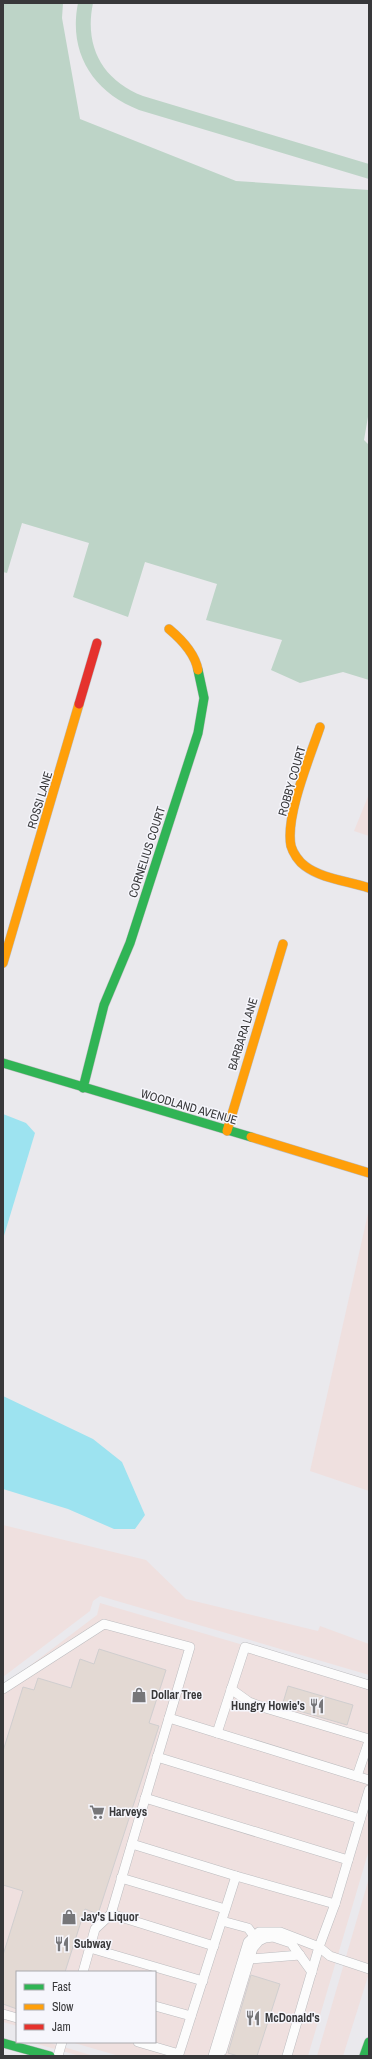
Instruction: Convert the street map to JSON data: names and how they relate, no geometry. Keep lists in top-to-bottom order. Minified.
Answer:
{"streets":{"street":["ROBBY COURT","ROSSI LANE","CORNELIUS COURT","BARBARA LANE","WOODLAND AVENUE"]},"crossings":[["CORNELIUS COURT","WOODLAND AVENUE"],["BARBARA LANE","WOODLAND AVENUE"]],"places":{"shop":["Dollar Tree","Jay's Liquor"],"restaurant":["Hungry Howie's","Subway","McDonald's"],"supermarket":["Harveys"]},"legend":["Fast","Slow","Jam"]}
